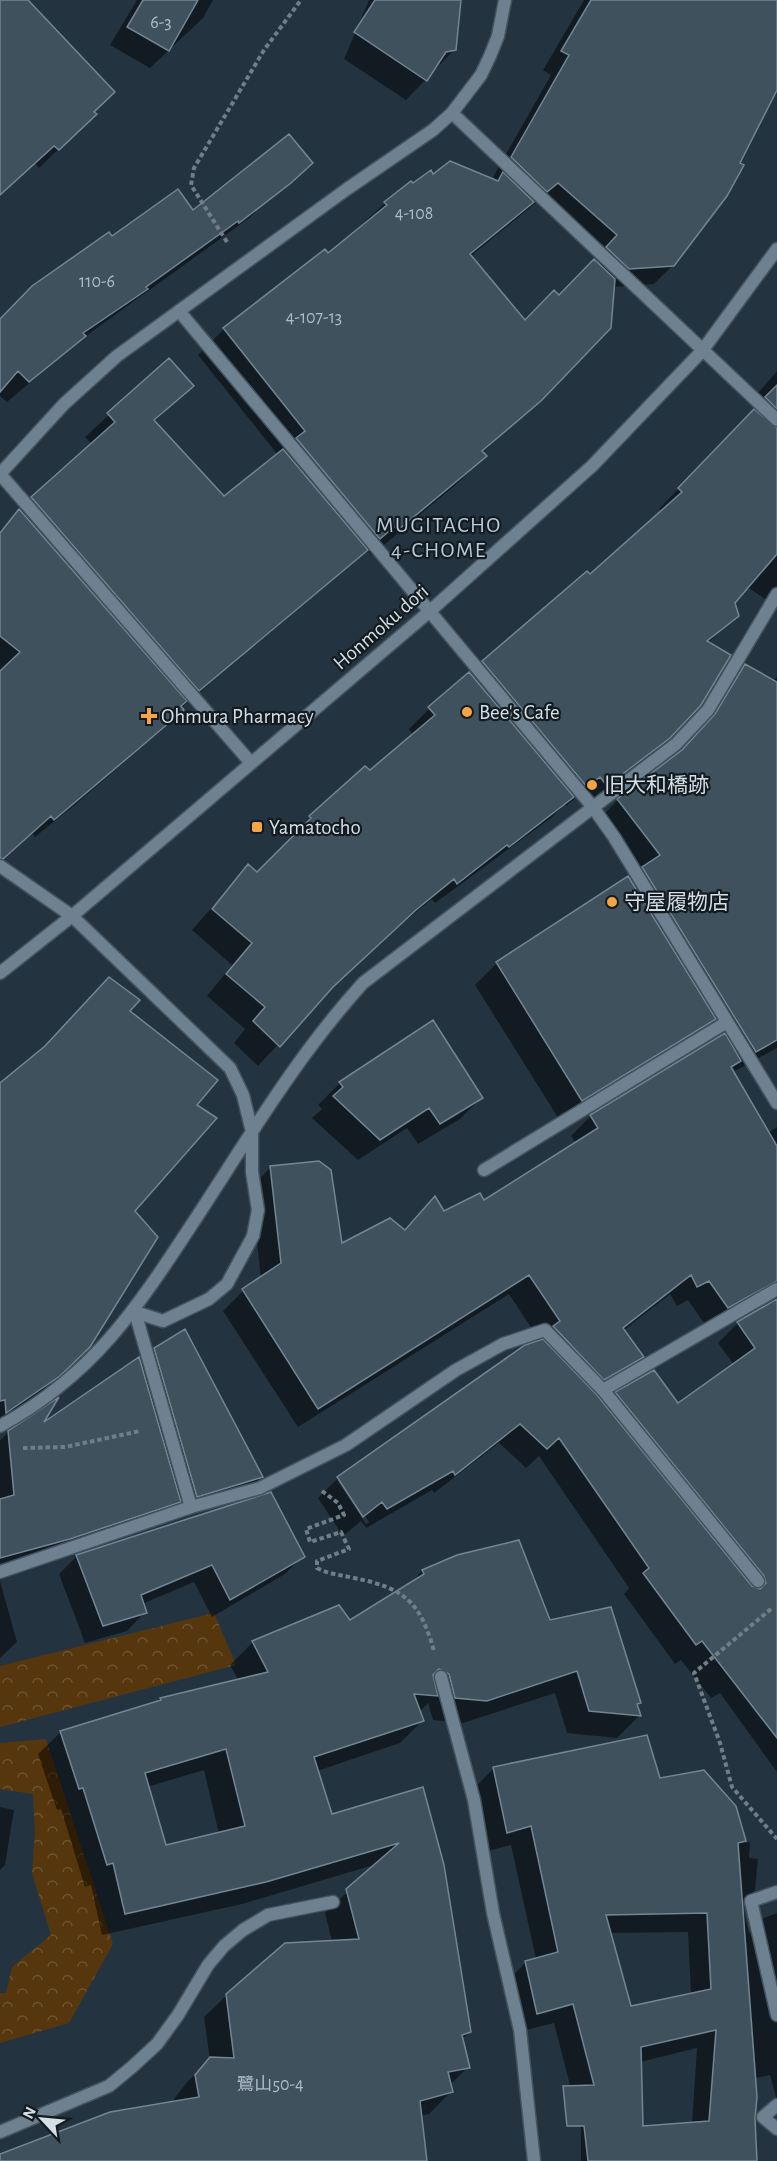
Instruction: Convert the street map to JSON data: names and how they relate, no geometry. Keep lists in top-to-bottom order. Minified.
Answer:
{"streets":{"street":["Honmoku dori"]},"districts":["MUGITACHO 4-CHOME"],"places":{"other":["Bee's Cafe","旧大和橋跡","守屋履物店"],"health":["Ohmura Pharmacy"],"transit":["Yamatocho"]},"house_numbers":["6-3","4-108","110-6","4-107-13","鷺山50-4"],"north":"top left"}
